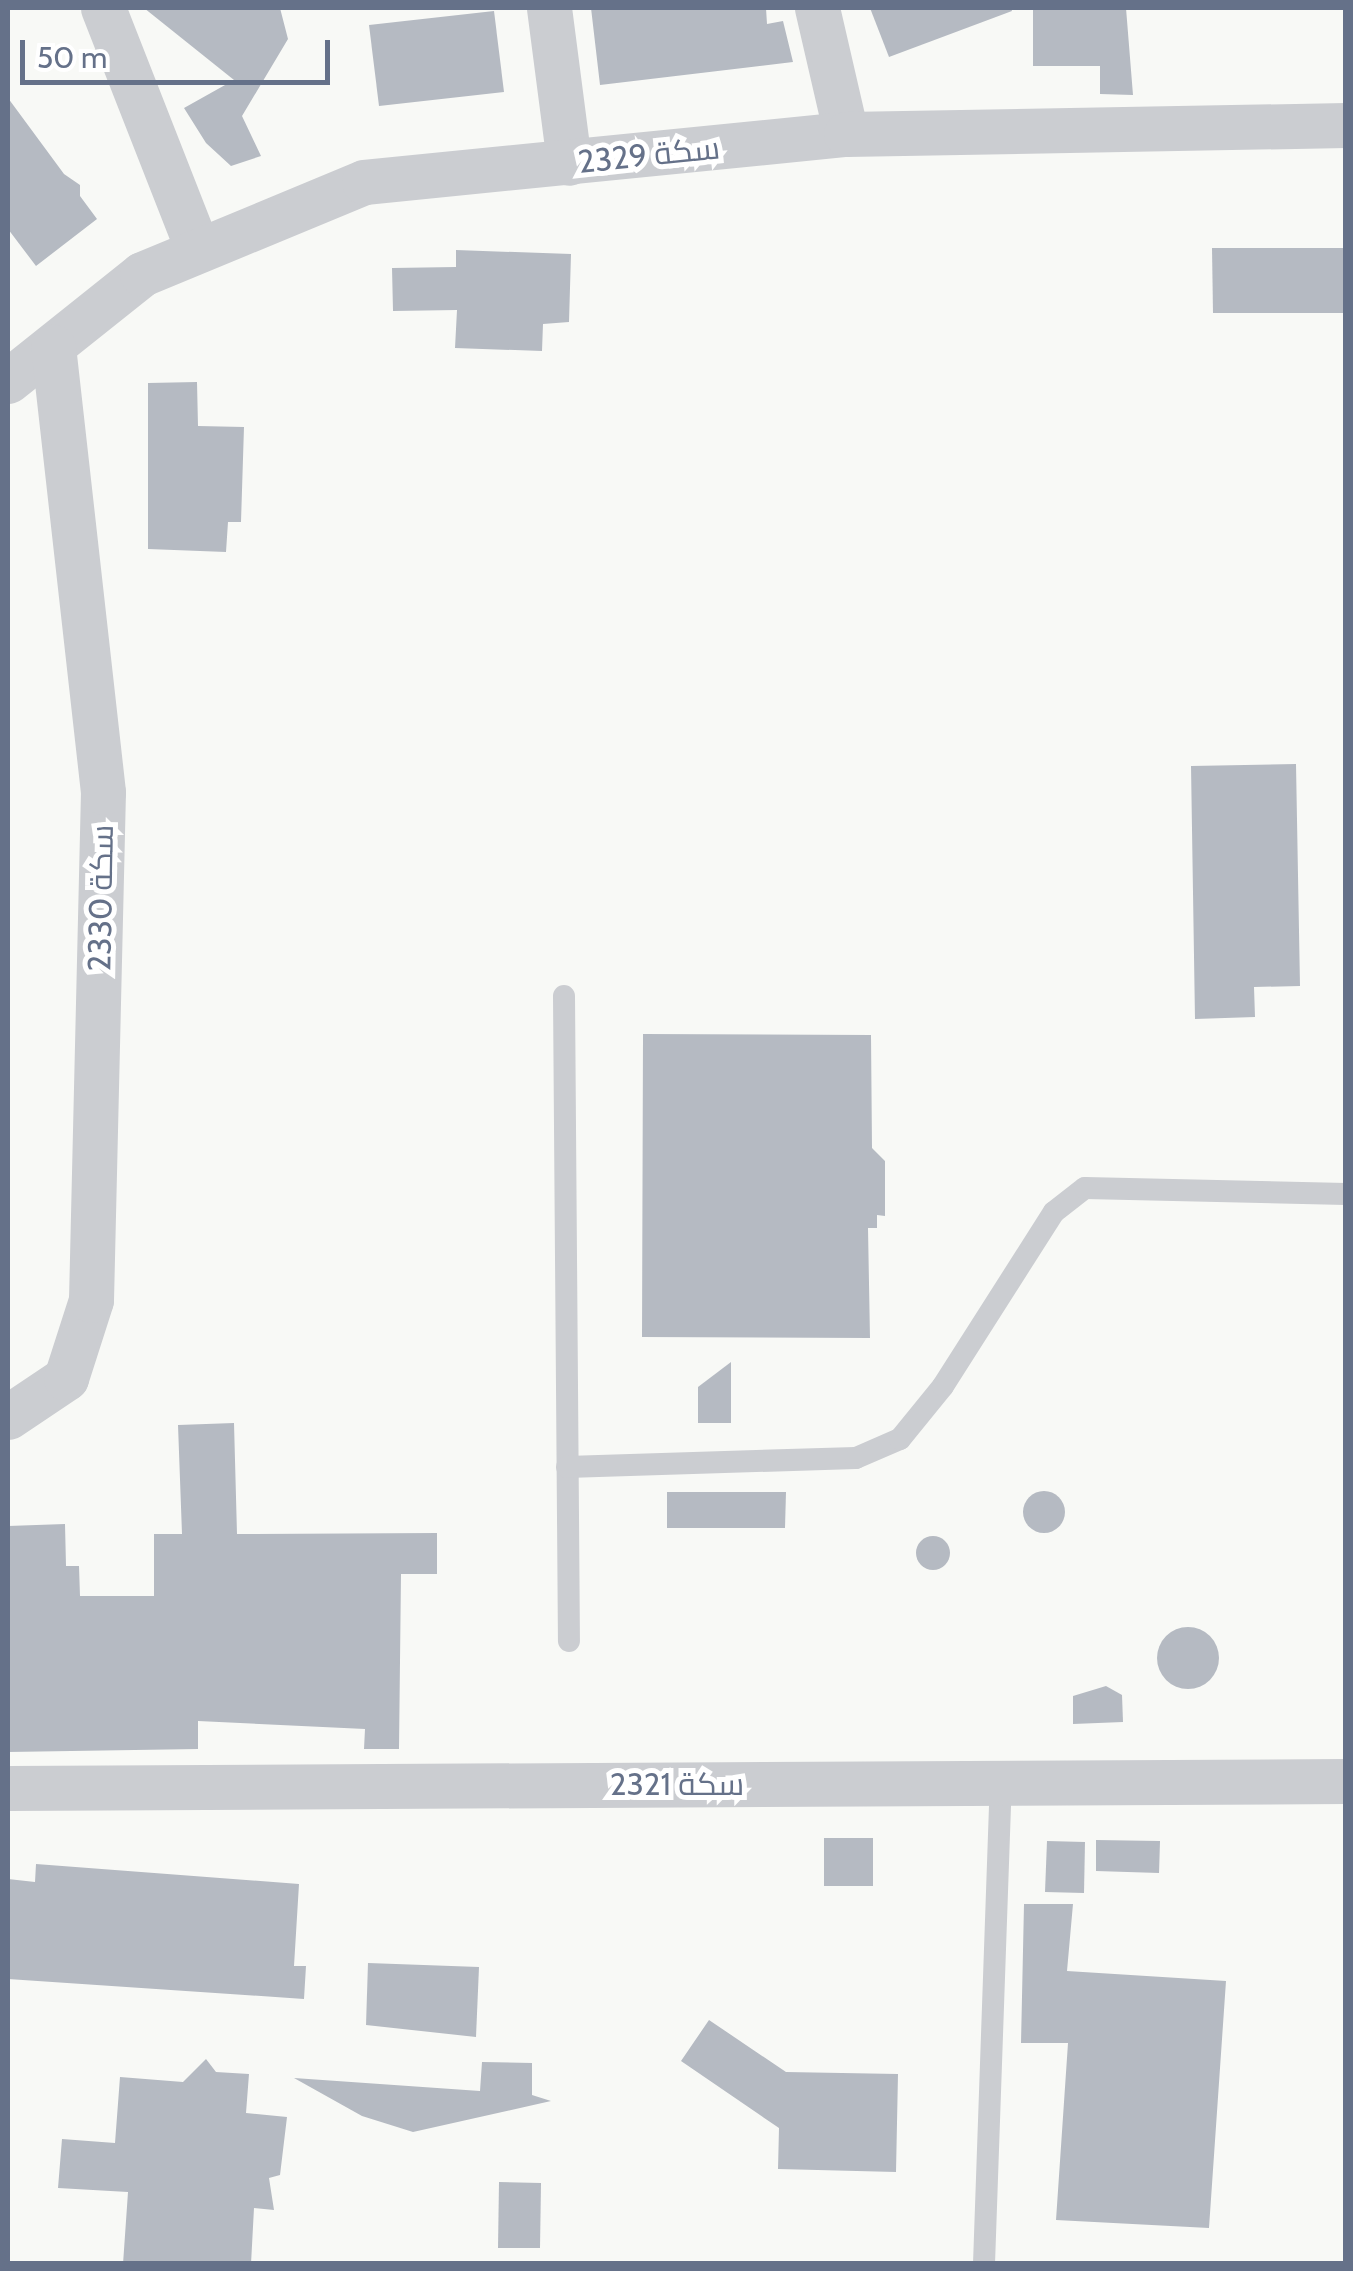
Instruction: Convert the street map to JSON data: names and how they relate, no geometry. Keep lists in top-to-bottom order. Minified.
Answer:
{"streets":{"street":["سكة 2329","سكة 2330","سكة 2321"]},"crossings":[["سكة 2329","سكة 2330"]],"scale_bar":"50 m"}
